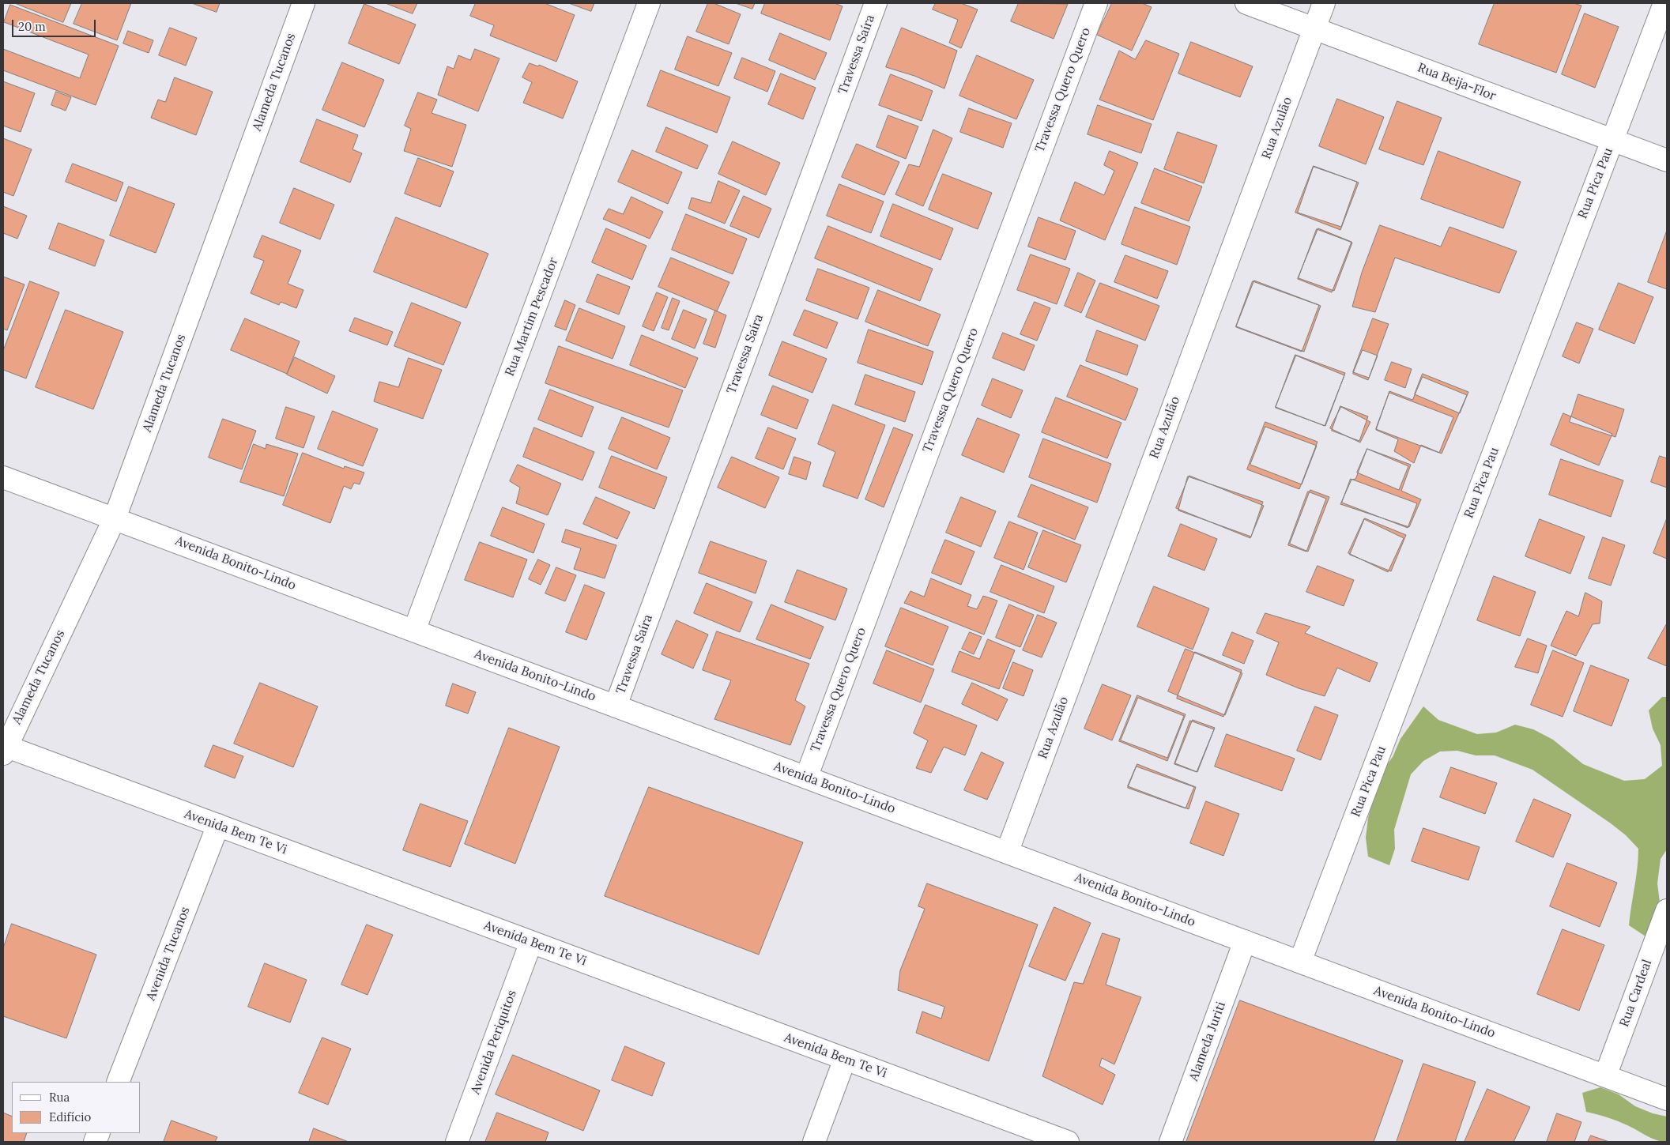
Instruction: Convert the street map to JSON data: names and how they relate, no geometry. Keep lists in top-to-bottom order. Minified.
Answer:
{"streets":{"street":["Travessa Saíra","Alameda Tucanos","Rua Beija-Flor","Travessa Quero Quero","Rua Azulão","Rua Pica Pau","Rua Martim Pescador","Avenida Bonito-Lindo","Avenida Bem Te Vi","Avenida Tucanos","Rua Cardeal","Alameda Juriti","Avenida Periquitos"]},"crossings":[["Travessa Saíra","Avenida Bonito-Lindo"],["Alameda Tucanos","Avenida Bonito-Lindo"],["Alameda Tucanos","Avenida Bem Te Vi"],["Rua Beija-Flor","Rua Azulão"],["Rua Beija-Flor","Rua Pica Pau"],["Travessa Quero Quero","Avenida Bonito-Lindo"],["Rua Azulão","Avenida Bonito-Lindo"],["Rua Pica Pau","Avenida Bonito-Lindo"],["Rua Martim Pescador","Avenida Bonito-Lindo"],["Avenida Bonito-Lindo","Rua Cardeal"],["Avenida Bonito-Lindo","Alameda Juriti"],["Avenida Bem Te Vi","Avenida Tucanos"],["Avenida Bem Te Vi","Avenida Periquitos"]],"legend":["Rua","Edifício"],"scale_bar":"20 m"}
